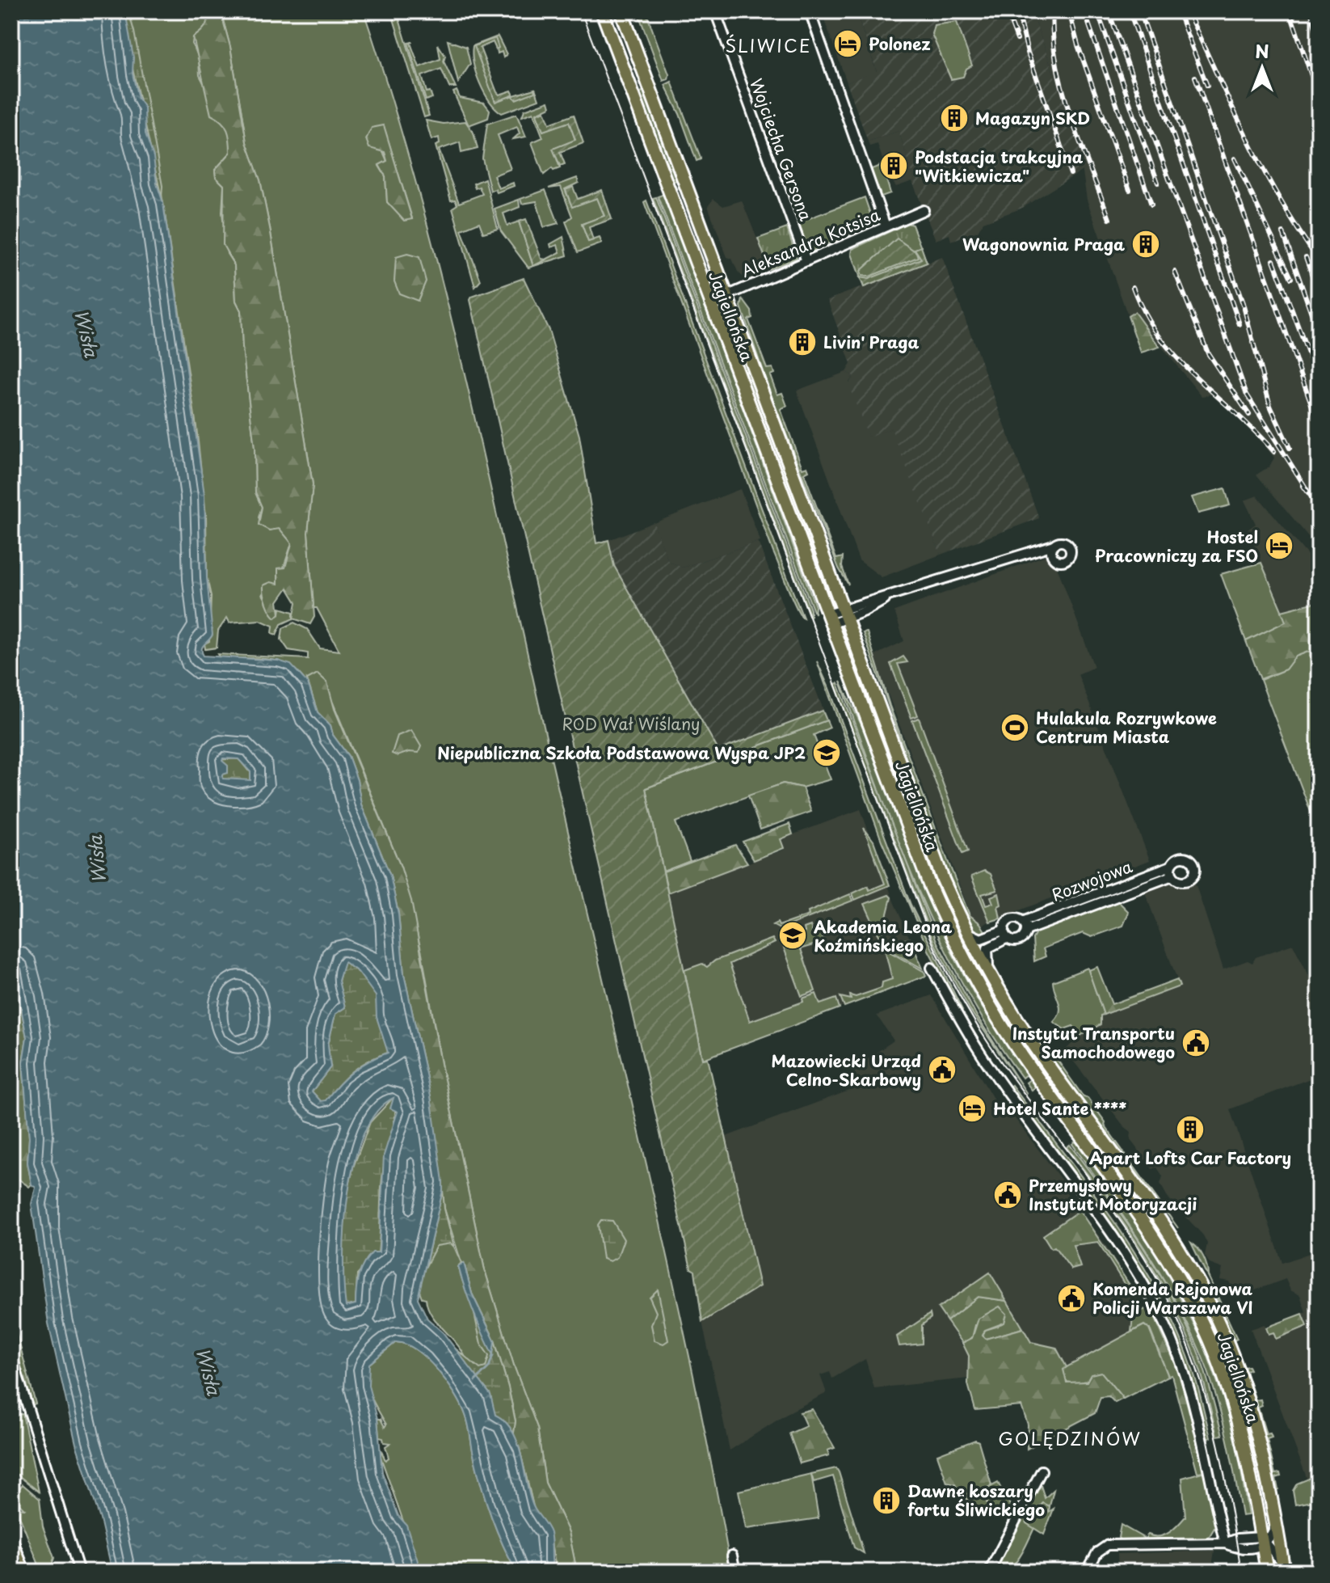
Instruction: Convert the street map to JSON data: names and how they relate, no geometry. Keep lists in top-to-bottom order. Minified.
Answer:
{"streets":{"main road":["Jagiellońska"],"street":["Wojciecha Gersona","Aleksandra Kotsisa","Rozwojowa"]},"crossings":[["Wojciecha Gersona","Aleksandra Kotsisa"],["Aleksandra Kotsisa","Jagiellońska"],["Jagiellońska","Rozwojowa"]],"districts":["ŚLIWICE","GOLĘDZINÓW"],"water":["Wisła"],"parks":["ROD Wał Wiślany"],"places":{"hotel":["Polonez","Hostel Pracowniczy za FSO","Hotel Sante ****"],"building":["Magazyn SKD","Podstacja trakcyjna \"Witkiewicza\"","Wagonownia Praga","Livin' Praga","Apart Lofts Car Factory","Dawne koszary fortu Śliwickiego"],"sports":["Hulakula Rozrywkowe Centrum Miasta"],"school or university":["Niepubliczna Szkoła Podstawowa Wyspa JP2","Akademia Leona Koźmińskiego"],"public building":["Instytut Transportu Samochodowego","Mazowiecki Urząd Celno-Skarbowy","Przemysłowy Instytut Motoryzacji","Komenda Rejonowa Policji Warszawa VI"]},"north":"top"}
